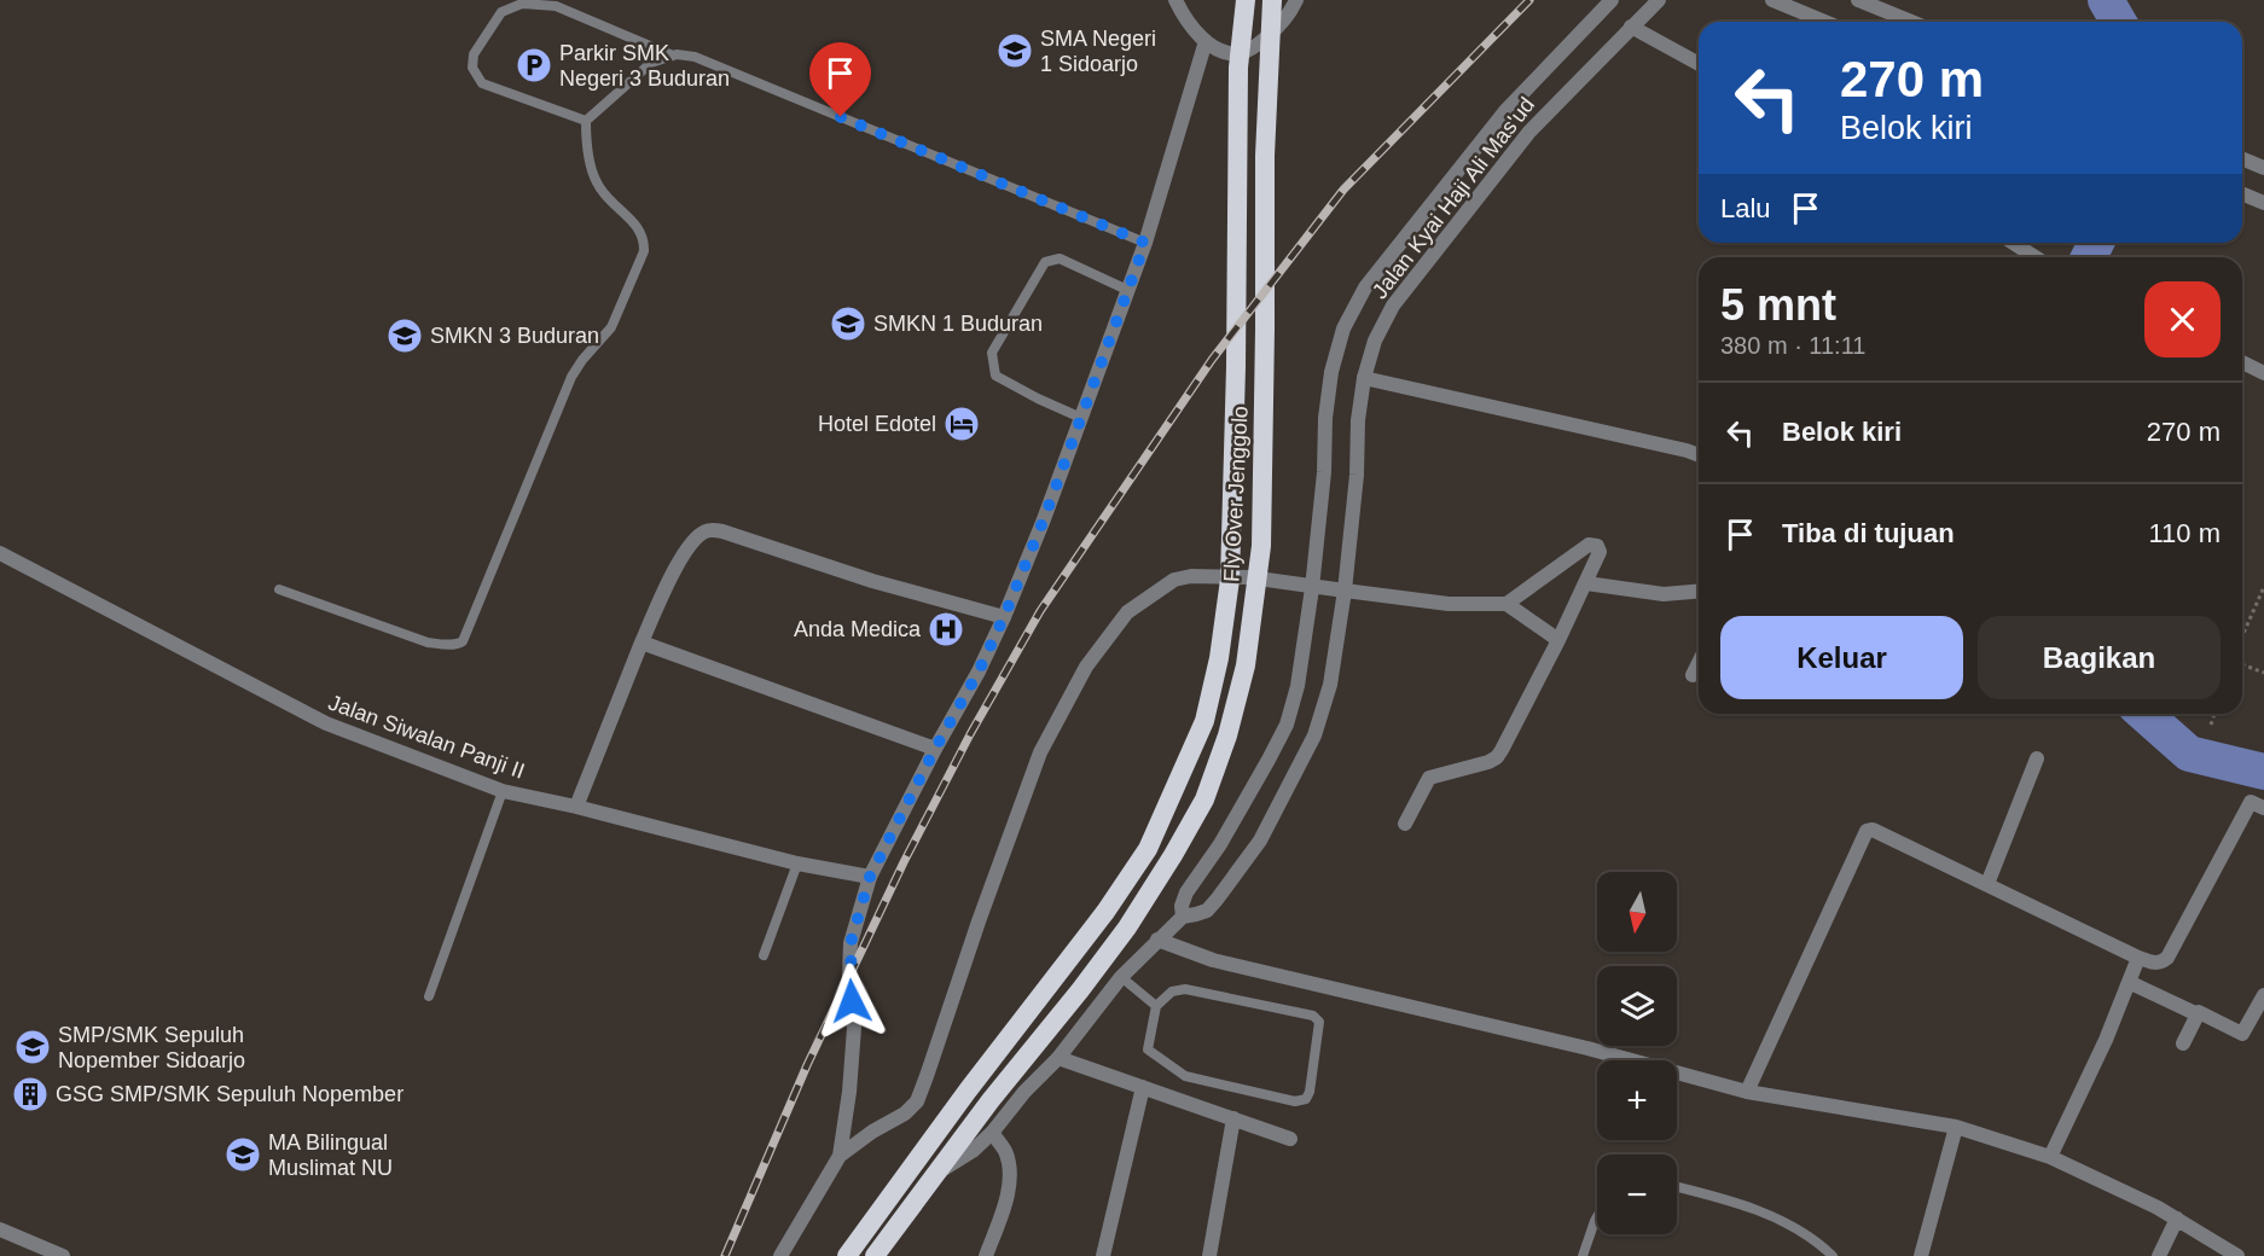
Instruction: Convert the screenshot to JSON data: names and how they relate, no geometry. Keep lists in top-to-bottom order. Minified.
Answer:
{"streets":{"highway":["Fly Over Jenggolo"],"street":["Jalan Kyai Haji Ali Mas'ud","Jalan Siwalan Panji II"]},"places":{"school or university":["SMA Negeri 1 Sidoarjo","SMKN 1 Buduran","SMKN 3 Buduran","SMP/SMK Sepuluh Nopember Sidoarjo","MA Bilingual Muslimat NU"],"parking":["Parkir SMK Negeri 3 Buduran"],"hotel":["Hotel Edotel"],"hospital":["Anda Medica"],"building":["GSG SMP/SMK Sepuluh Nopember"]},"north":"bottom","page":{"turn":["270 m","Belok kiri"],"then":"Lalu","heading":["5 mnt","380 m · 11:11"],"list":[{"name":"Belok kiri","value":"270 m"},{"name":"Tiba di tujuan","value":"110 m"}],"buttons":["Keluar","Bagikan"],"map_buttons":["+","−"]}}
